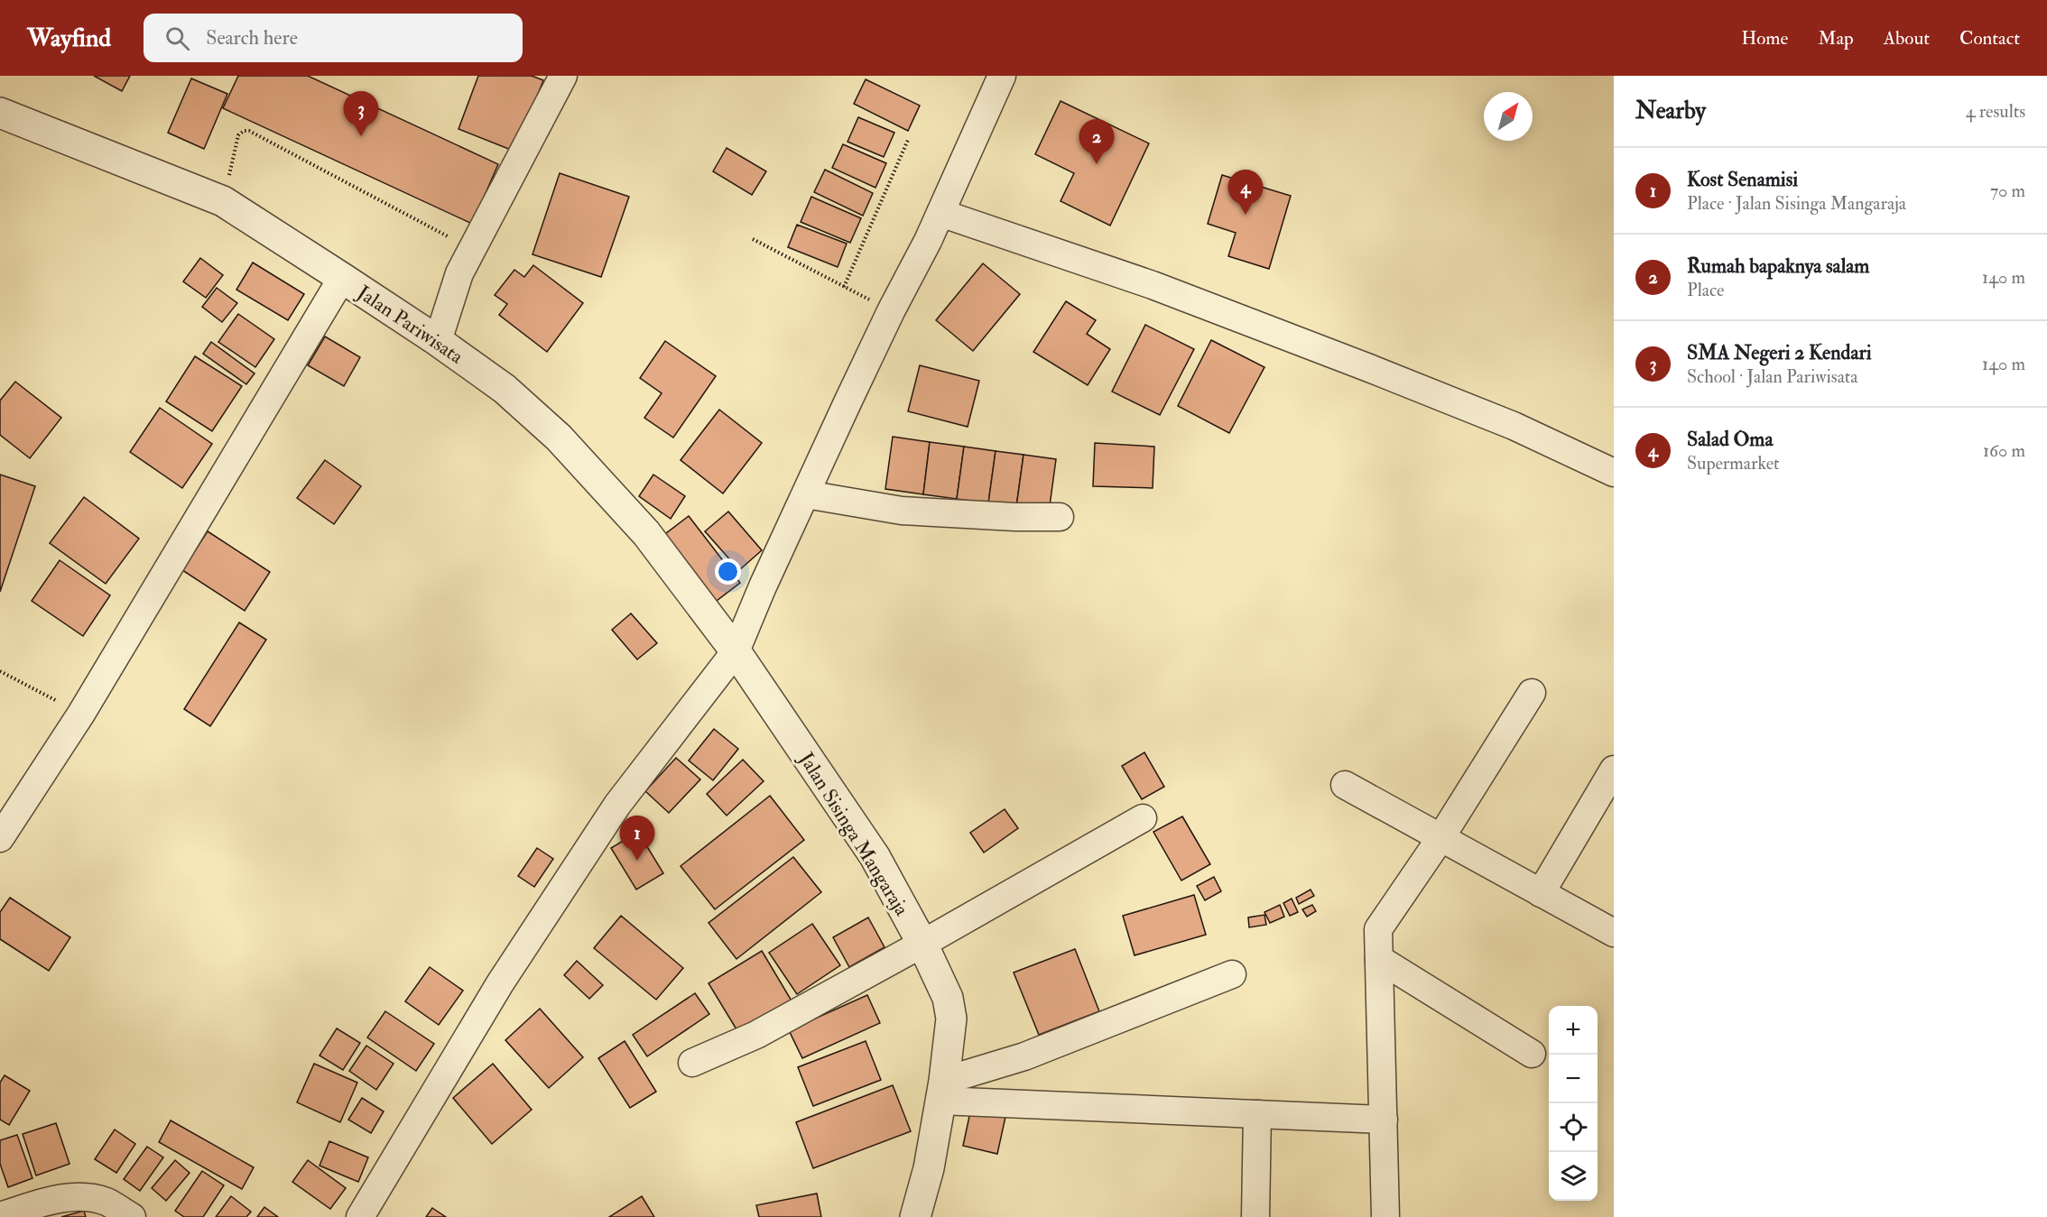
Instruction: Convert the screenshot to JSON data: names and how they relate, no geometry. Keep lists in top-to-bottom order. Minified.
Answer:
{"streets":{"street":["Jalan Pariwisata","Jalan Sisinga Mangaraja"]},"crossings":[["Jalan Pariwisata","Jalan Sisinga Mangaraja"]],"north":"top right","page":{"header":"Wayfind","search":"Search here","nav":["Home","Map","About","Contact"],"heading":["Nearby","4 results"],"pins":["3","2","4","1"],"list":[{"mark":"1","name":"Kost Senamisi","note":"Place · Jalan Sisinga Mangaraja","value":"70 m"},{"mark":"2","name":"Rumah bapaknya salam","note":"Place","value":"140 m"},{"mark":"3","name":"SMA Negeri 2 Kendari","note":"School · Jalan Pariwisata","value":"140 m"},{"mark":"4","name":"Salad Oma","note":"Supermarket","value":"160 m"}],"map_buttons":["+","−"]}}
